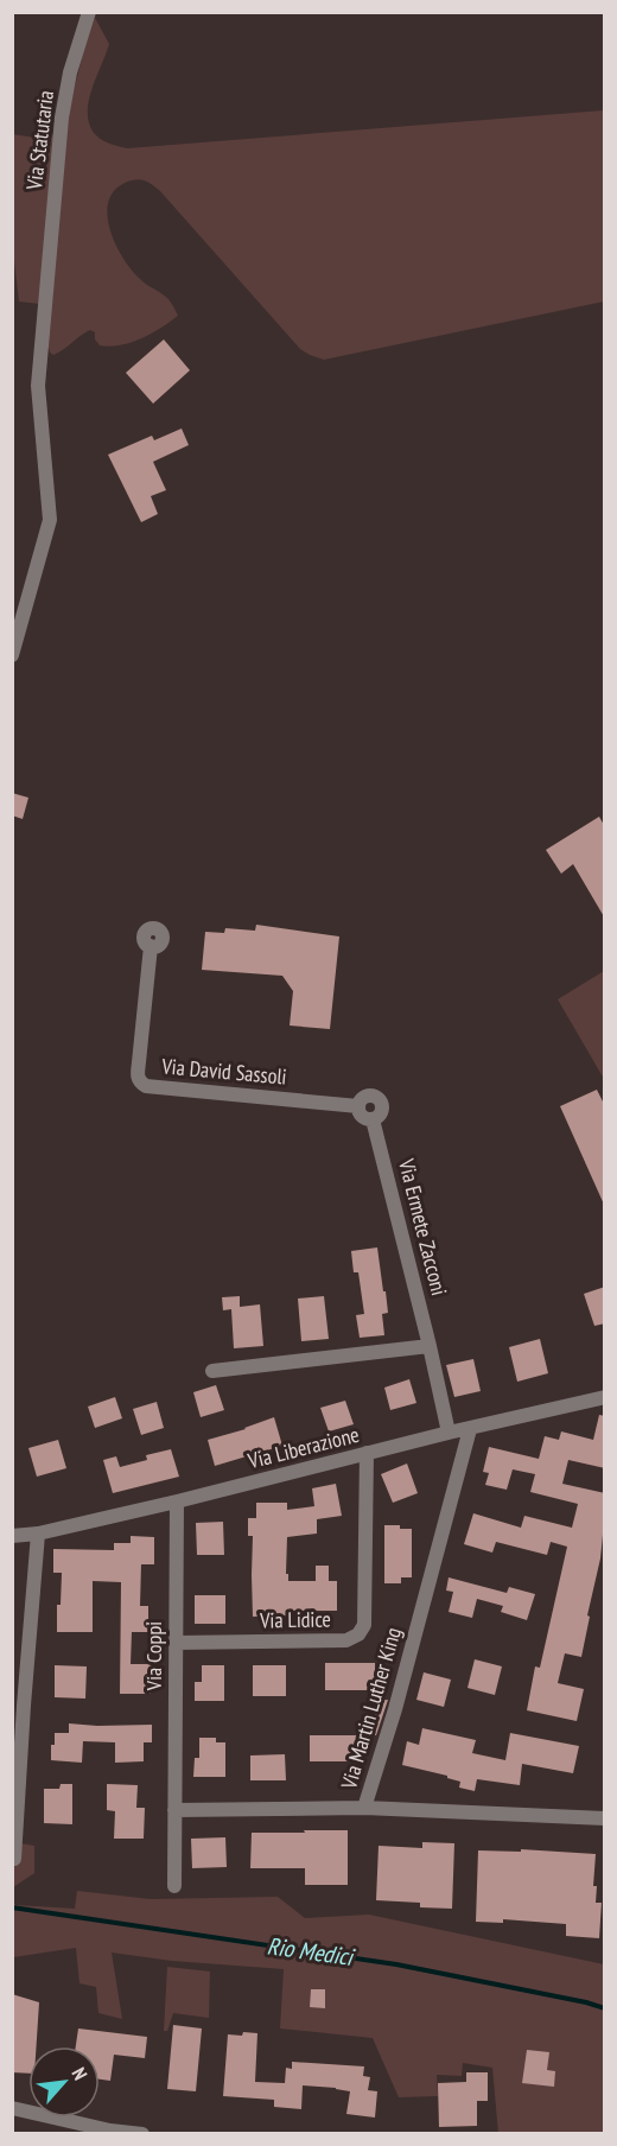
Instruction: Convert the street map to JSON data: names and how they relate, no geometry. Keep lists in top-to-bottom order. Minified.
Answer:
{"streets":{"street":["Via Statutaria","Via David Sassoli","Via Ermete Zacconi","Via Liberazione","Via Lidice","Via Coppi","Via Martin Luther King"]},"crossings":[["Via David Sassoli","Via Ermete Zacconi"],["Via Ermete Zacconi","Via Liberazione"],["Via Liberazione","Via Lidice"],["Via Liberazione","Via Coppi"],["Via Liberazione","Via Martin Luther King"],["Via Lidice","Via Coppi"]],"water":["Rio Medici"],"north":"top right"}
